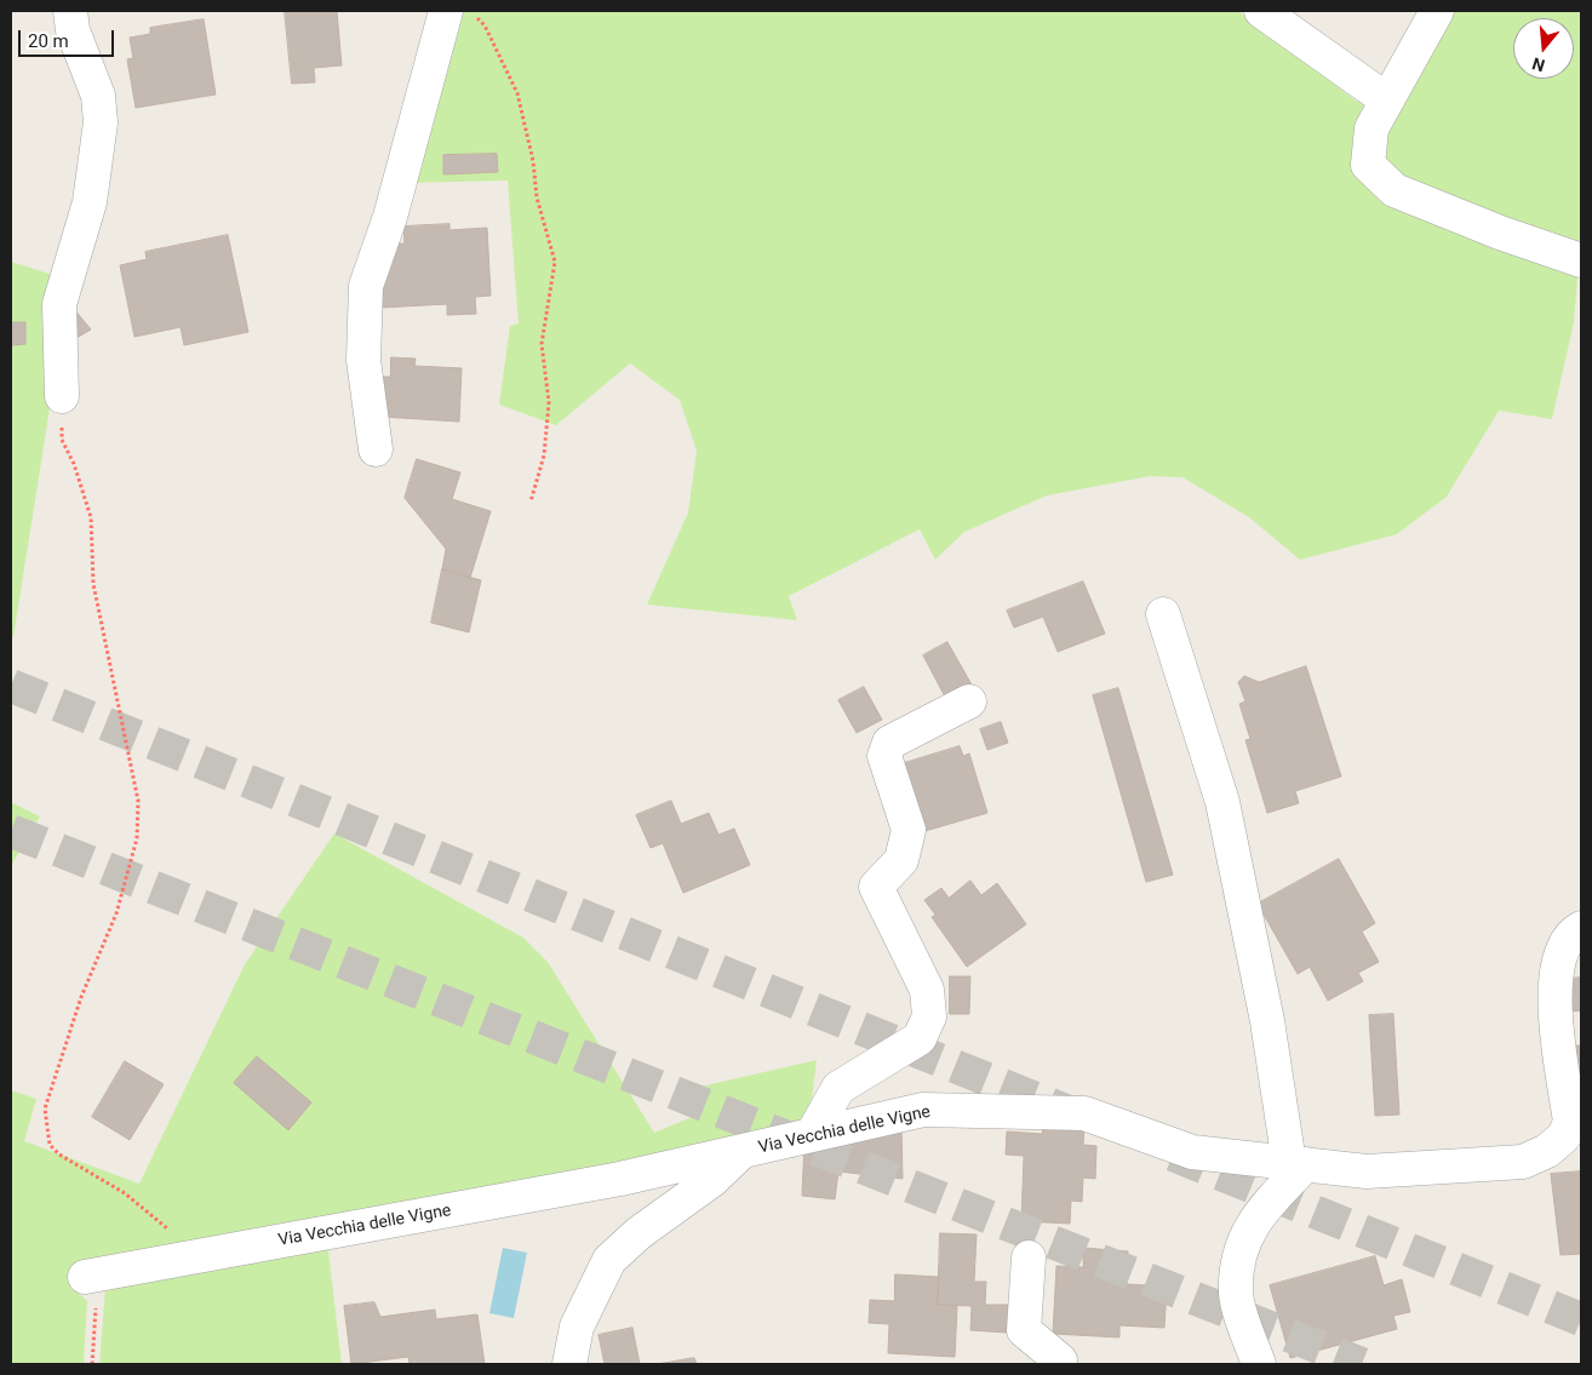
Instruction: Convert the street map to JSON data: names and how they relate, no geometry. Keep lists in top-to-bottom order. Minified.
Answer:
{"streets":{"street":["Via Vecchia delle Vigne"]},"scale_bar":"20 m","north":"bottom"}
